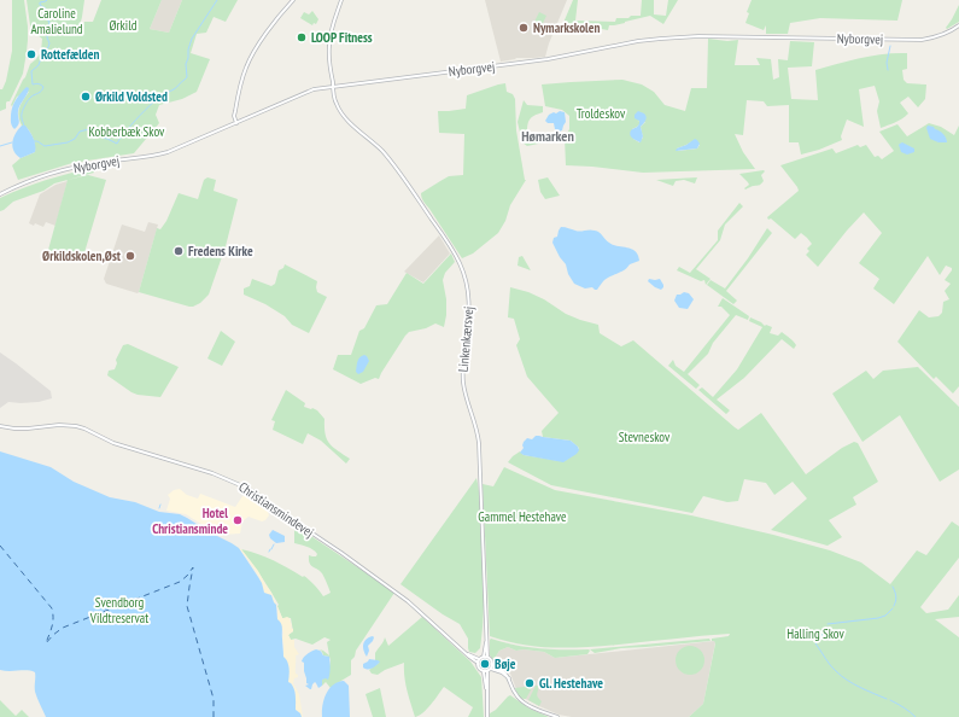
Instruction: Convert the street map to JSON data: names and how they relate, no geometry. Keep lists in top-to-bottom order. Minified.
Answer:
{"streets":{"street":["Nyborgvej","Linkenkærsvej","Christiansmindevej"]},"crossings":[["Nyborgvej","Linkenkærsvej"],["Linkenkærsvej","Christiansmindevej"]],"districts":["Hømarken"],"parks":["Caroline Amalielund","Ørkild","Troldeskov","Kobberbæk Skov","Stevneskov","Gammel Hestehave","Svendborg Vildtreservat","Halling Skov"],"places":["Nymarkskolen","LOOP Fitness","Rottefælden","Ørkild Voldsted","Fredens Kirke","Ørkildskolen,Øst","Hotel Christiansminde","Bøje","Gl. Hestehave"]}
